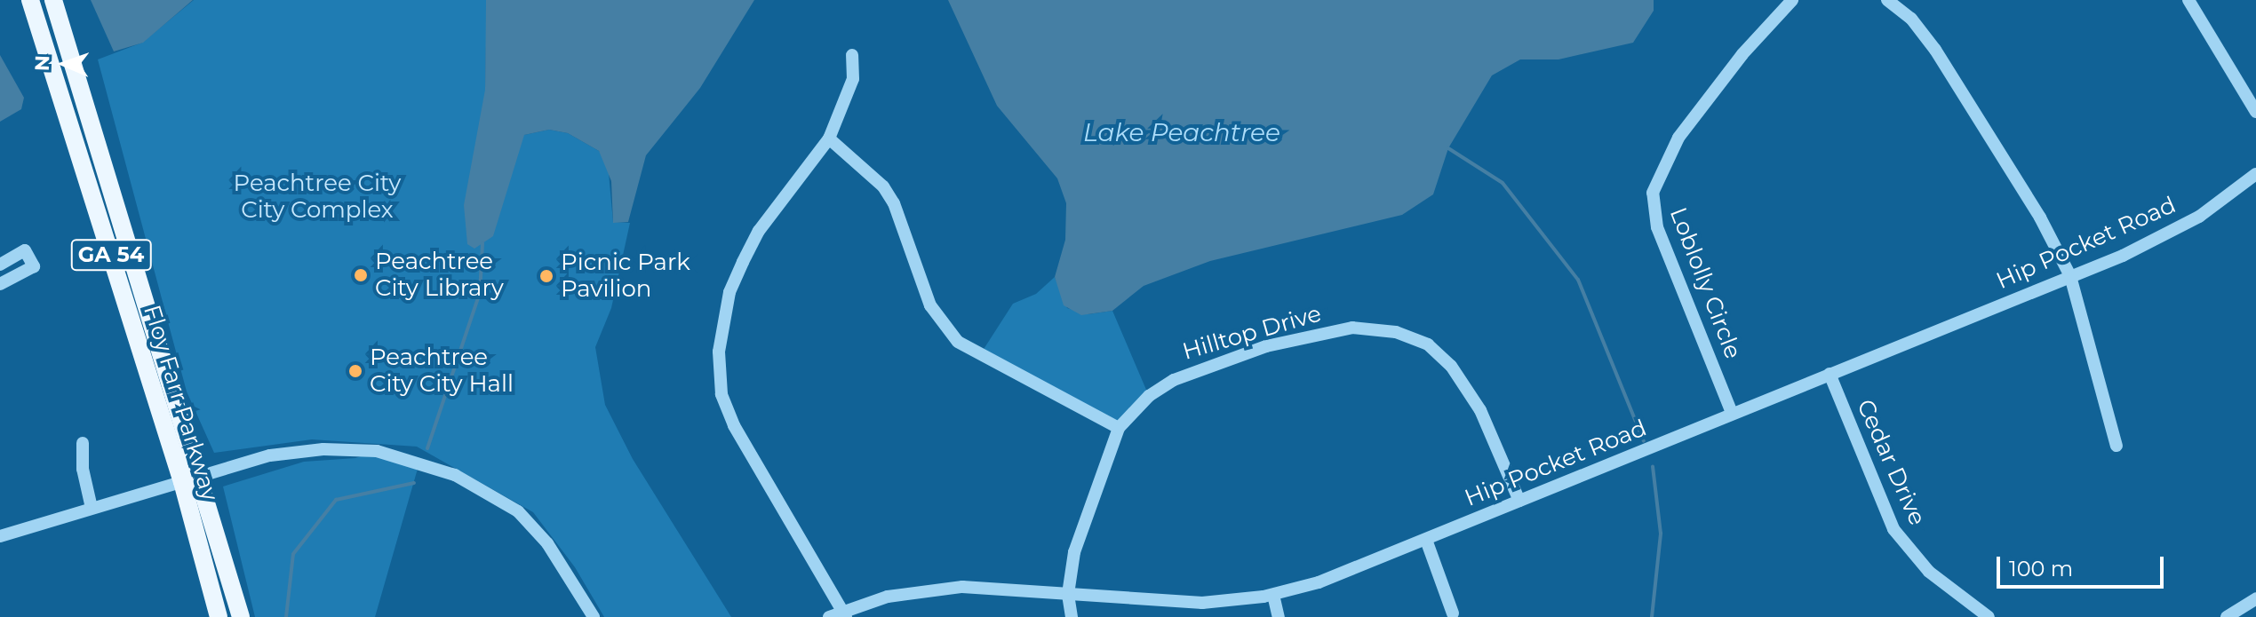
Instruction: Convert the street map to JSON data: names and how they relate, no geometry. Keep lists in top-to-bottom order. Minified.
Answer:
{"streets":{"main road":["GA 54","Floy Farr Parkway"],"street":["Hip Pocket Road","Loblolly Circle","Hilltop Drive","Cedar Drive"]},"crossings":[["Hip Pocket Road","Loblolly Circle"],["Hip Pocket Road","Hilltop Drive"],["Hip Pocket Road","Cedar Drive"]],"water":["Lake Peachtree"],"parks":["Peachtree City City Complex"],"places":["Peachtree City Library","Picnic Park Pavilion","Peachtree City City Hall"],"scale_bar":"100 m","north":"left"}
